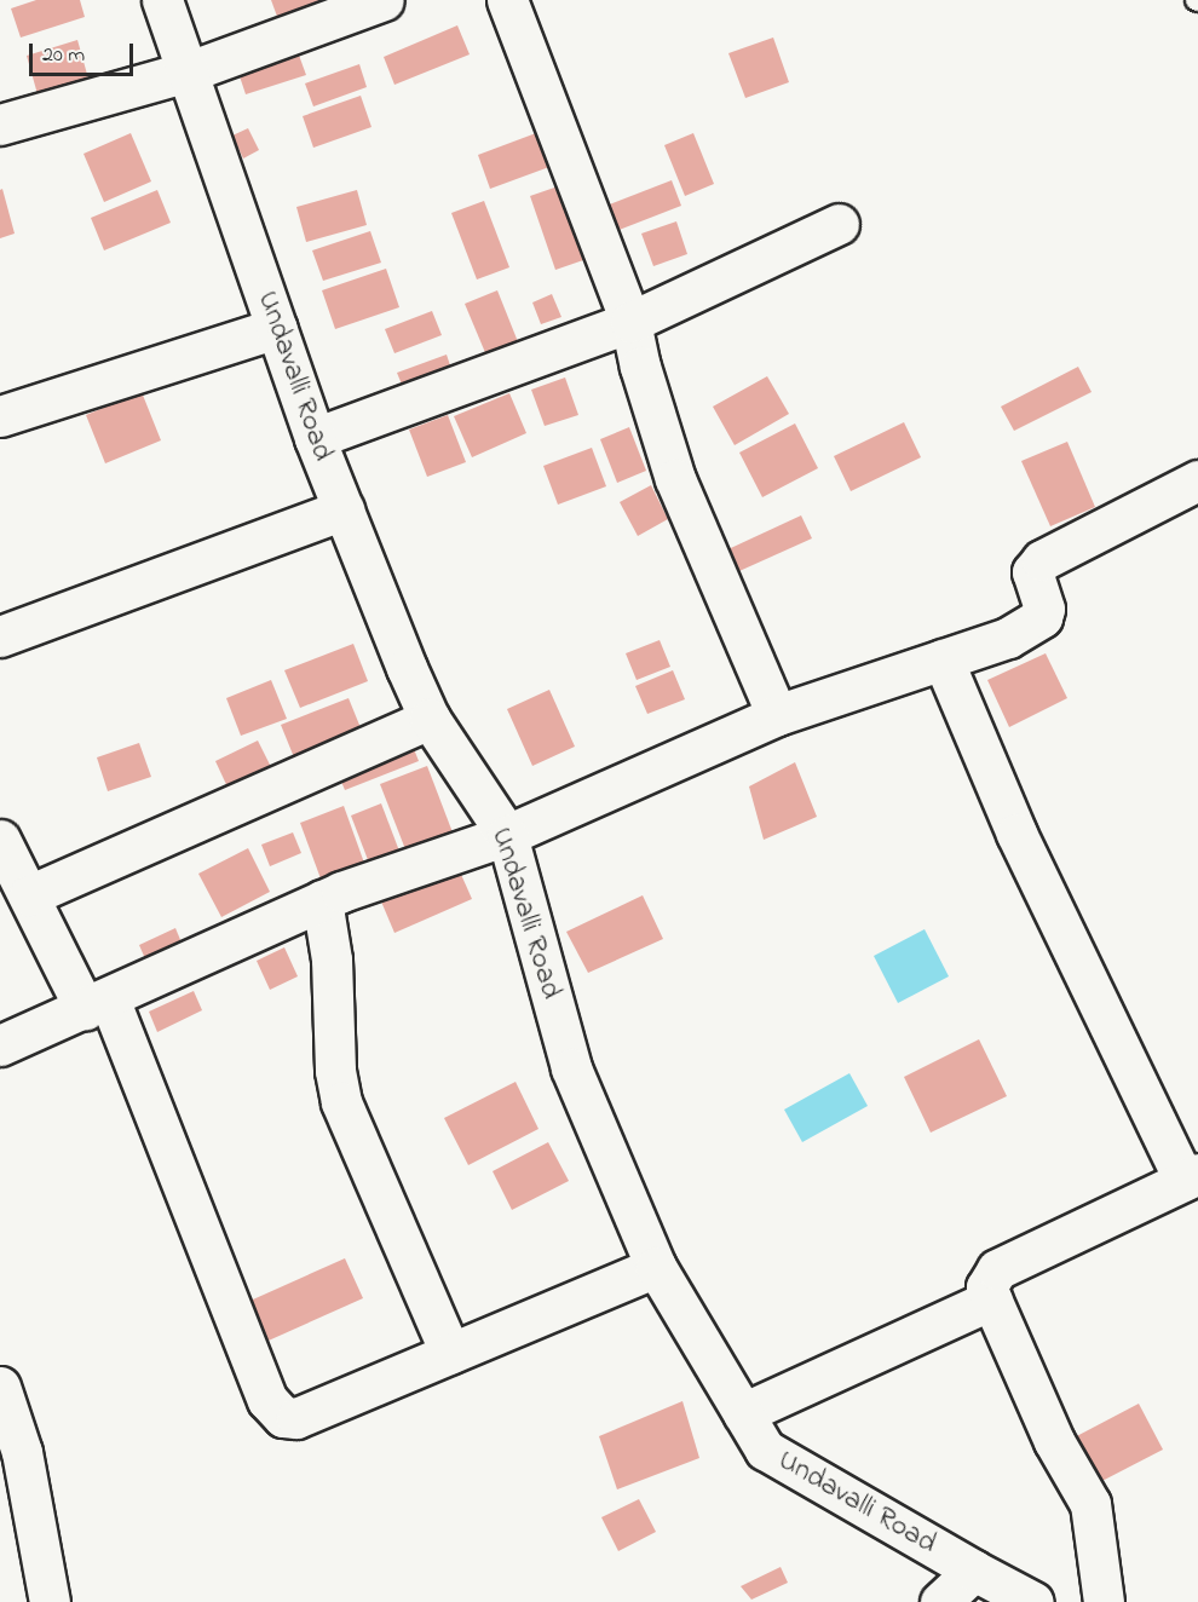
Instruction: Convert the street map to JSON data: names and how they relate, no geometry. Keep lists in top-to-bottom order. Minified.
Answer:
{"streets":{"street":["Undavalli Road"]},"scale_bar":"20 m"}
